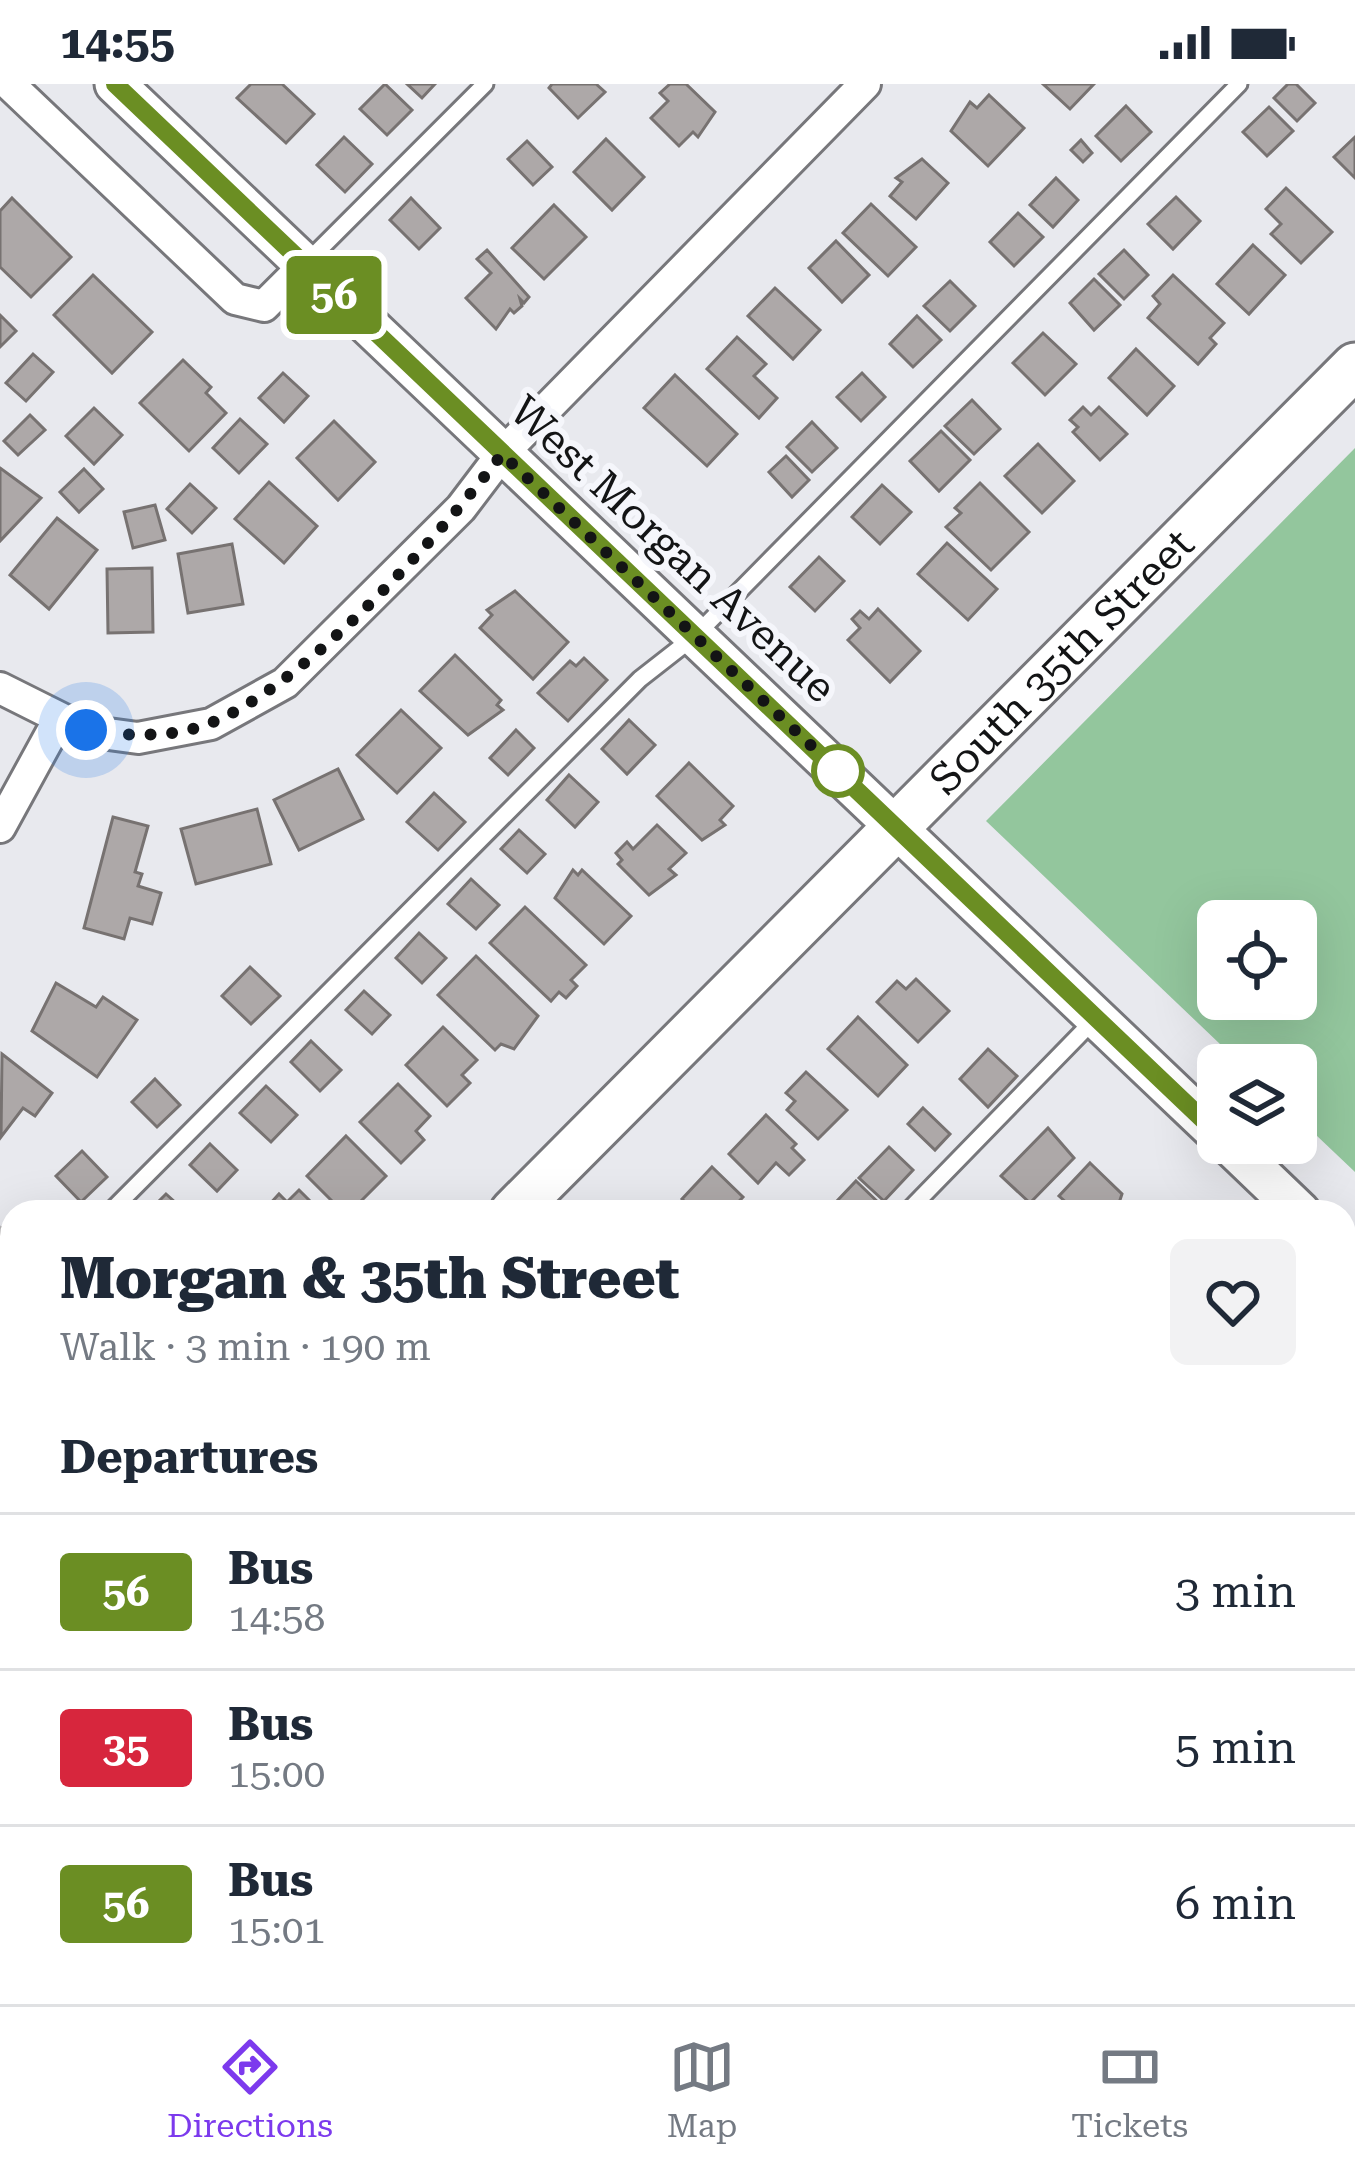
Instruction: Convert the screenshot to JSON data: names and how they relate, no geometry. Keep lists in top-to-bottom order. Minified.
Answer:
{"streets":{"main road":["South 35th Street"],"street":["West Morgan Avenue"]},"crossings":[["West Morgan Avenue","South 35th Street"]],"lines":["bus line 56"],"page":{"status":"14:55","on_map":"56","heading":[["Morgan & 35th Street","Walk · 3 min · 190 m"],"Departures"],"list":[{"mark":"56","name":"Bus","note":"14:58","value":"3 min"},{"mark":"35","name":"Bus","note":"15:00","value":"5 min"},{"mark":"56","name":"Bus","note":"15:01","value":"6 min"}],"tabs":["Directions","Map","Tickets"]}}
